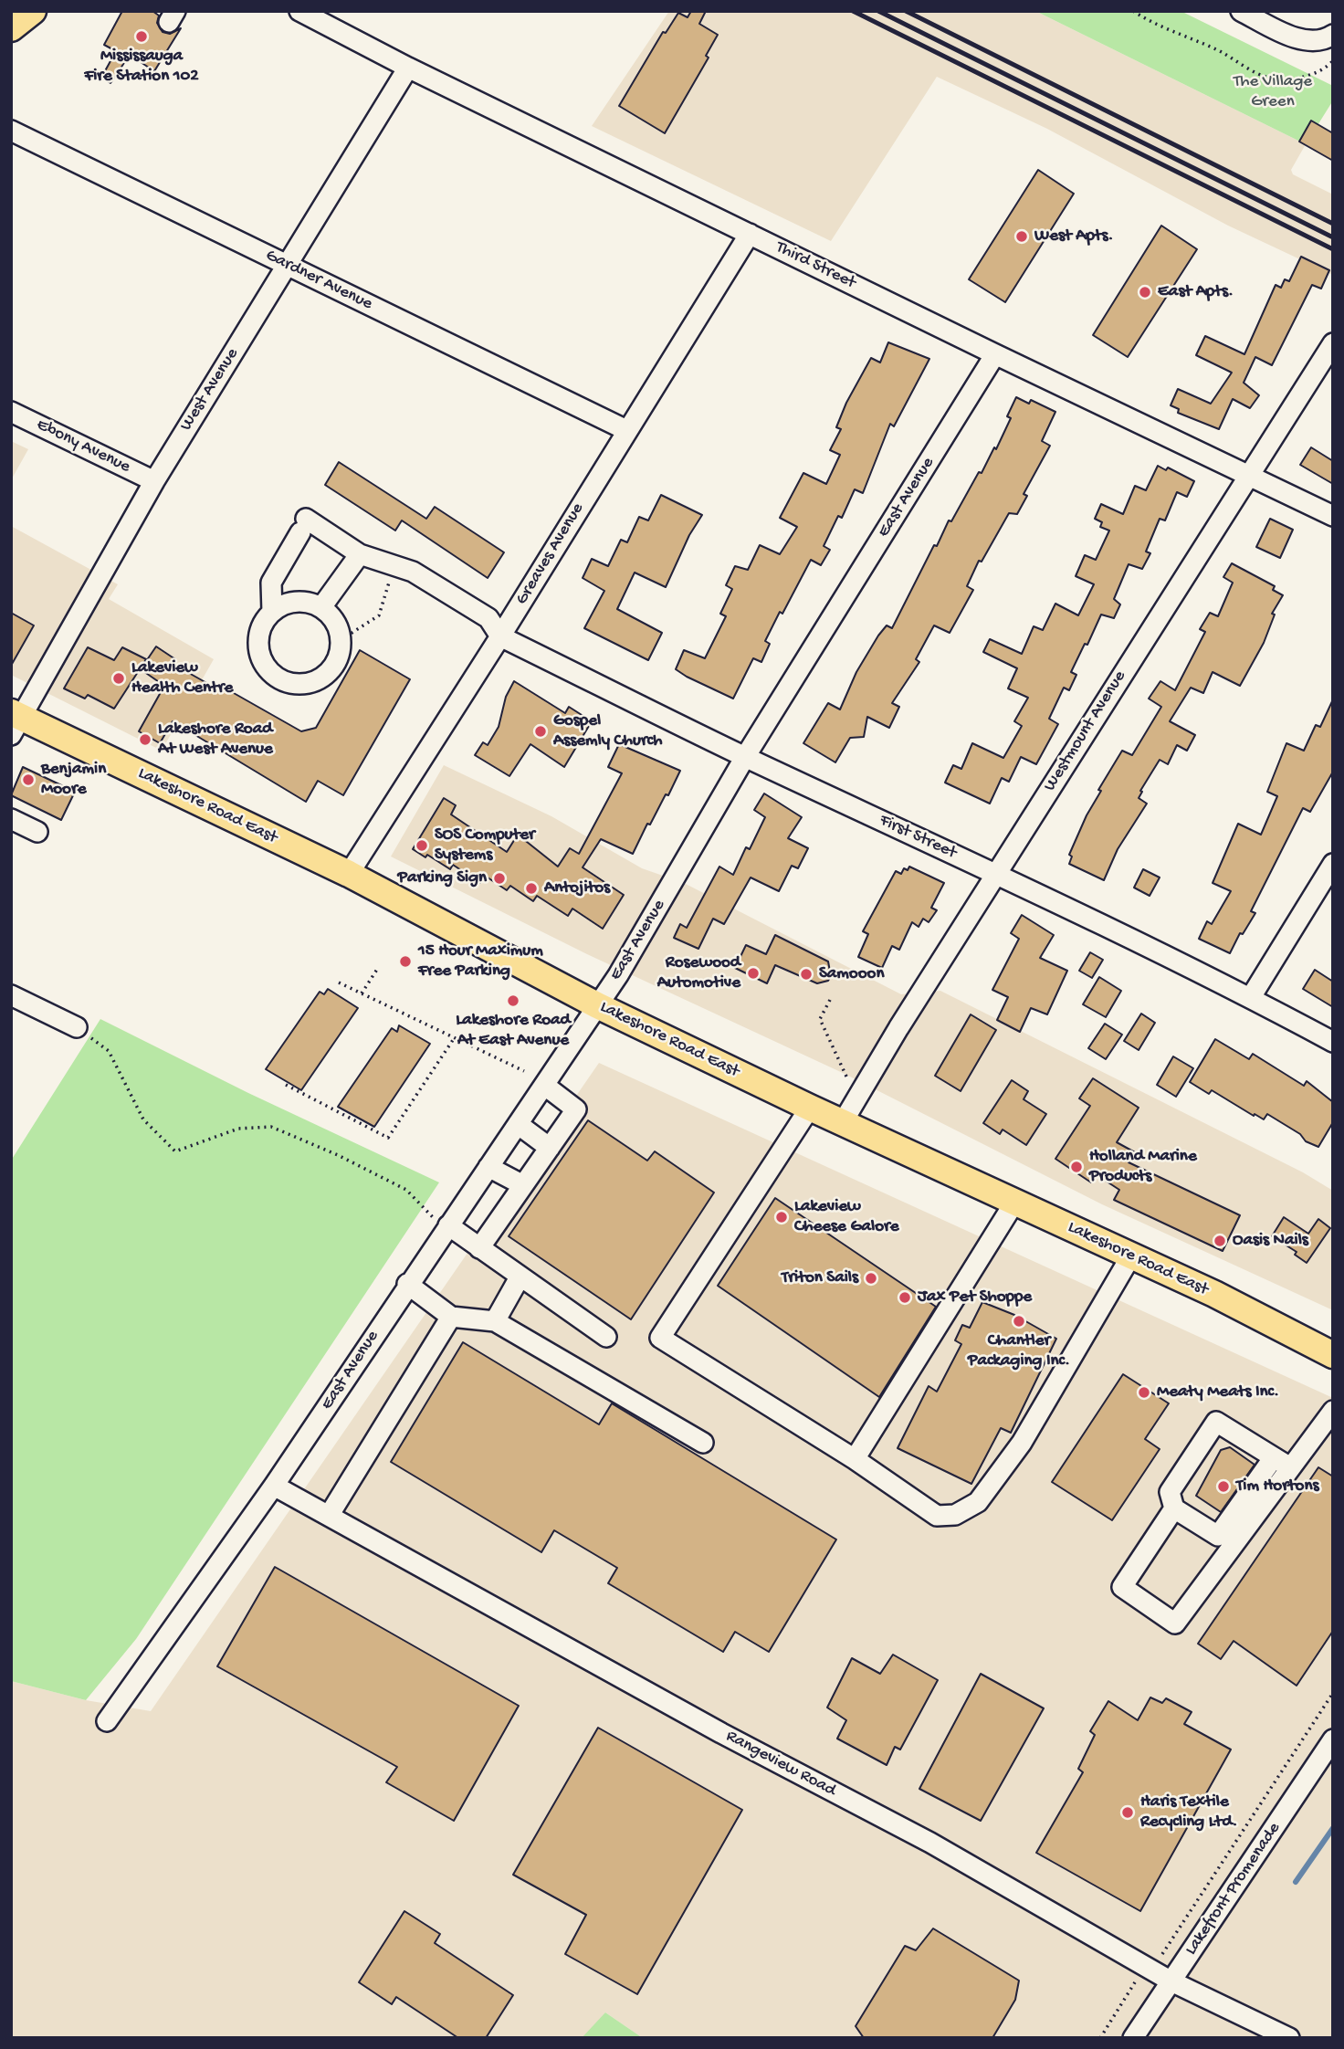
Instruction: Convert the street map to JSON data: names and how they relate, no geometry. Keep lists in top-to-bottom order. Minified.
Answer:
{"streets":{"main road":["Lakeshore Road East"],"street":["Third Street","Gardner Avenue","West Avenue","Ebony Avenue","East Avenue","Greaves Avenue","Westmount Avenue","First Street","Rangeview Road","Lakefront Promenade"]},"crossings":[["Third Street","West Avenue"],["Third Street","East Avenue"],["Third Street","Greaves Avenue"],["Third Street","Westmount Avenue"],["Gardner Avenue","West Avenue"],["Gardner Avenue","Greaves Avenue"],["West Avenue","Ebony Avenue"],["West Avenue","Lakeshore Road East"],["East Avenue","Lakeshore Road East"],["East Avenue","First Street"],["East Avenue","Rangeview Road"],["Greaves Avenue","Lakeshore Road East"],["Greaves Avenue","First Street"],["Westmount Avenue","Lakeshore Road East"],["Westmount Avenue","First Street"],["Rangeview Road","Lakefront Promenade"]],"parks":["The Village Green"],"places":["Mississauga Fire Station 102","West Apts.","East Apts.","Lakeview Health Centre","Gospel Assemly Church","Lakeshore Road At West Avenue","Benjamin Moore","SOS Computer Systems","Parking Sign","Antojitos","15 Hour Maximum Free Parking","Rosewood Automotive","Samooon","Lakeshore Road At East Avenue","Holland Marine Products","Lakeview Cheese Galore","Oasis Nails","Triton Sails","Jax Pet Shoppe","Chantler Packaging Inc.","Meaty Meats Inc.","Tim Hortons","Haris Textile Recycling Ltd."]}
